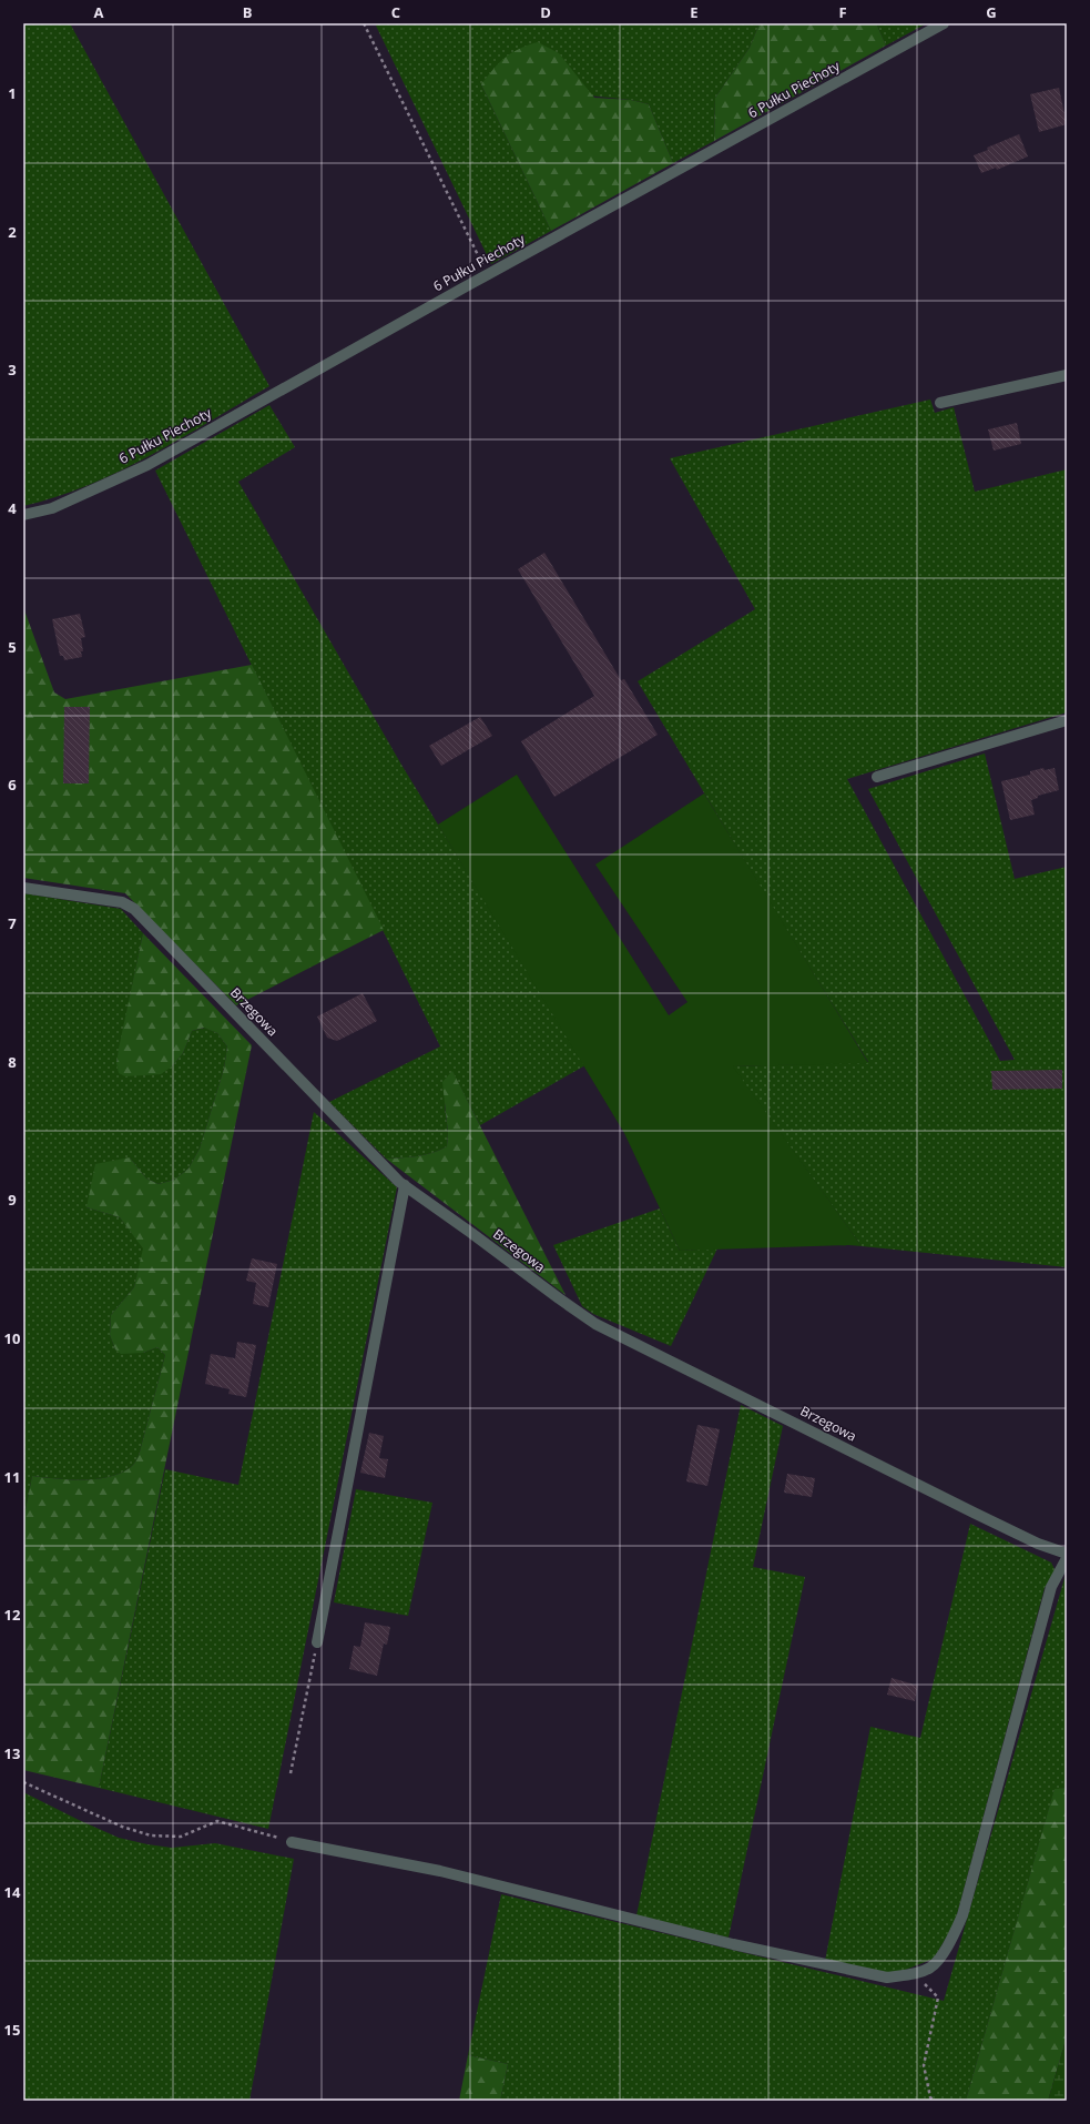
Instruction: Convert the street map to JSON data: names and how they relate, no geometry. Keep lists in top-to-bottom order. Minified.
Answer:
{"streets":{"street":["6 Pułku Piechoty","Brzegowa"]},"grid":{"columns":["A","B","C","D","E","F","G"],"rows":["1","2","3","4","5","6","7","8","9","10","11","12","13","14","15"]}}
